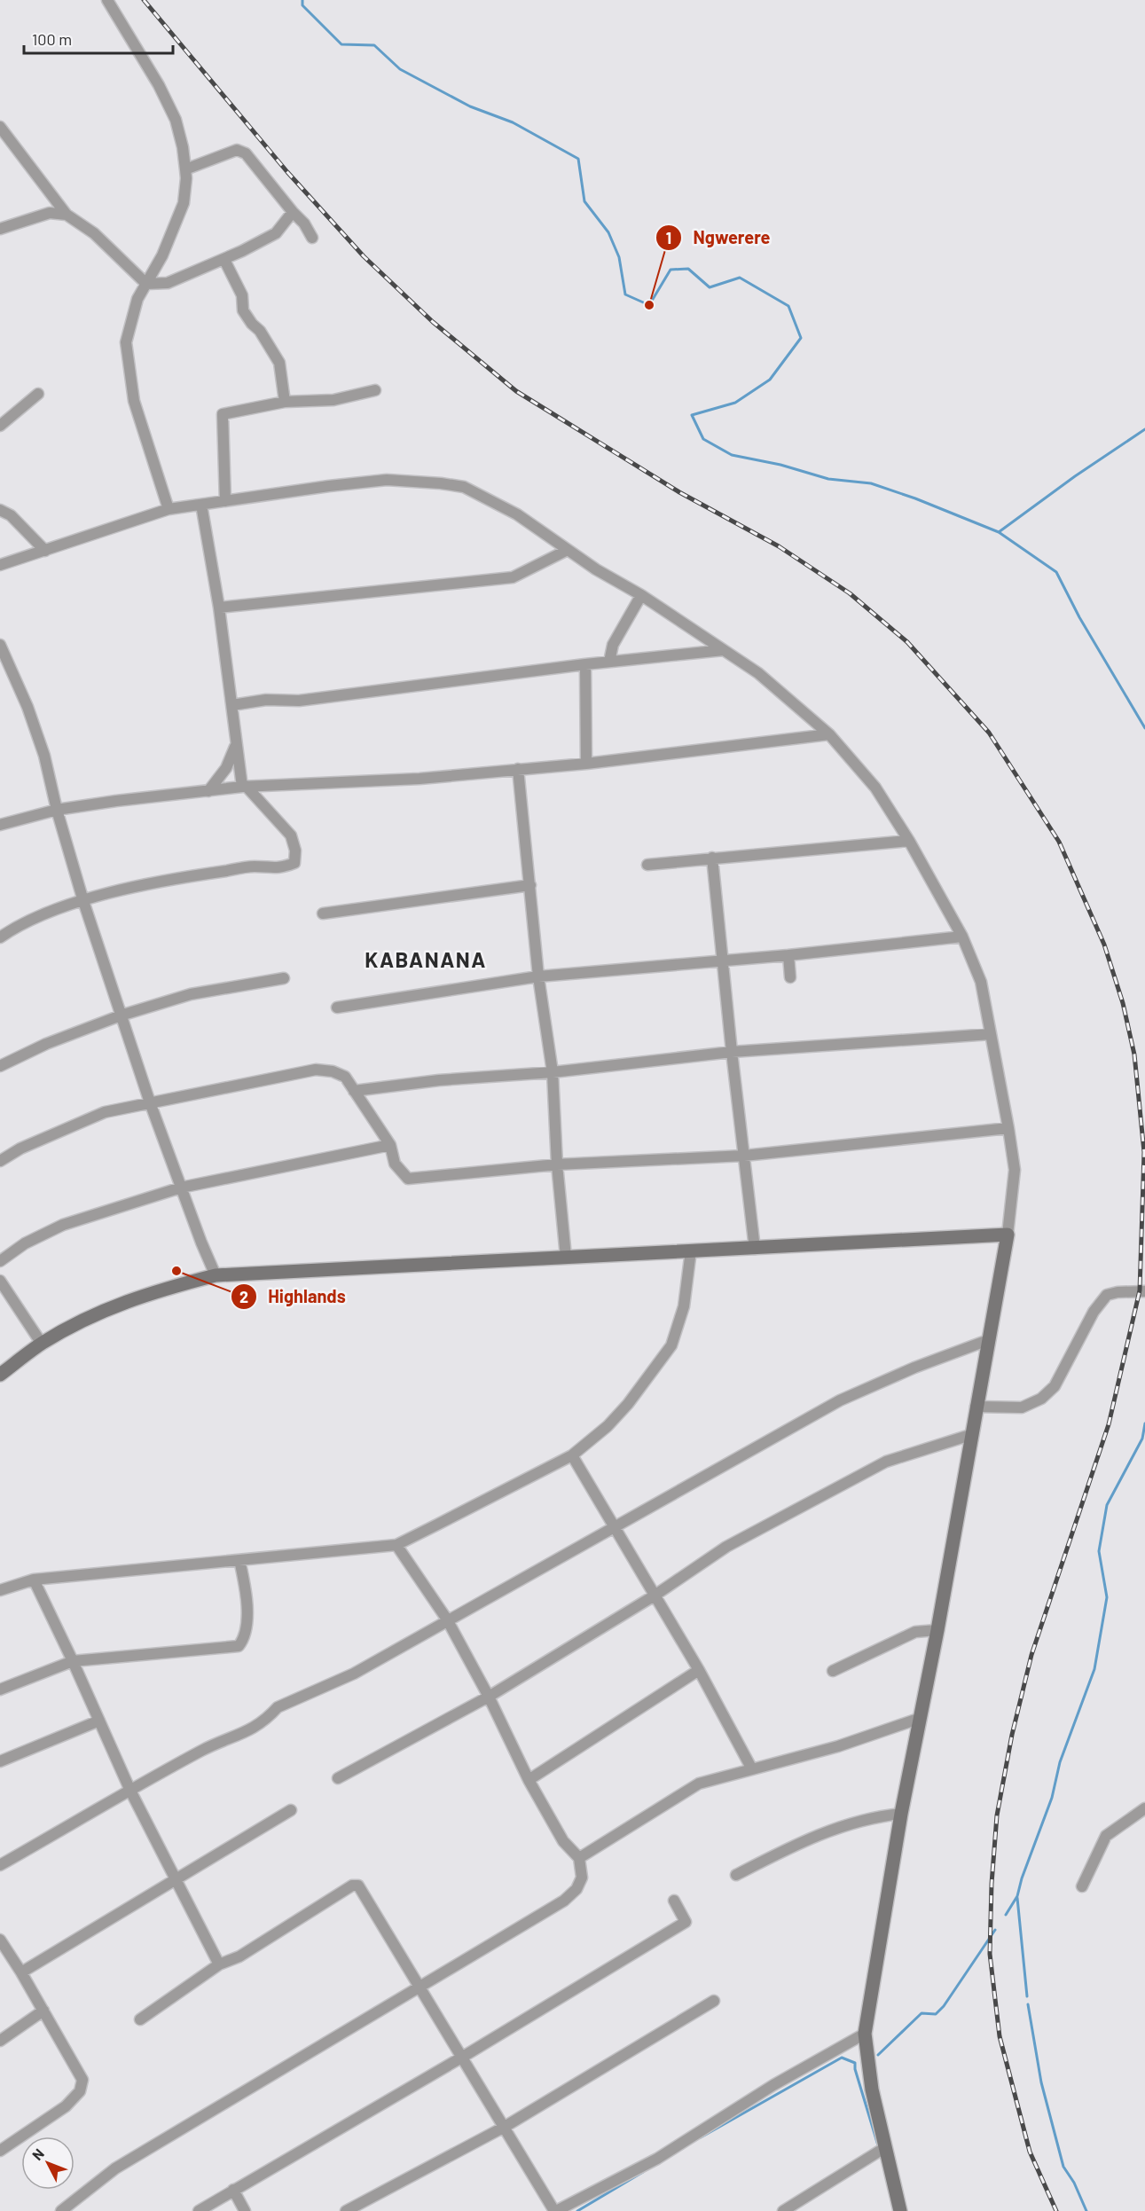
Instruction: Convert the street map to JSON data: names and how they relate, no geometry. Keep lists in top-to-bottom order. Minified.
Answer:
{"districts":["KABANANA"],"places":["Ngwerere","Highlands"],"scale_bar":"100 m","north":"top left"}
